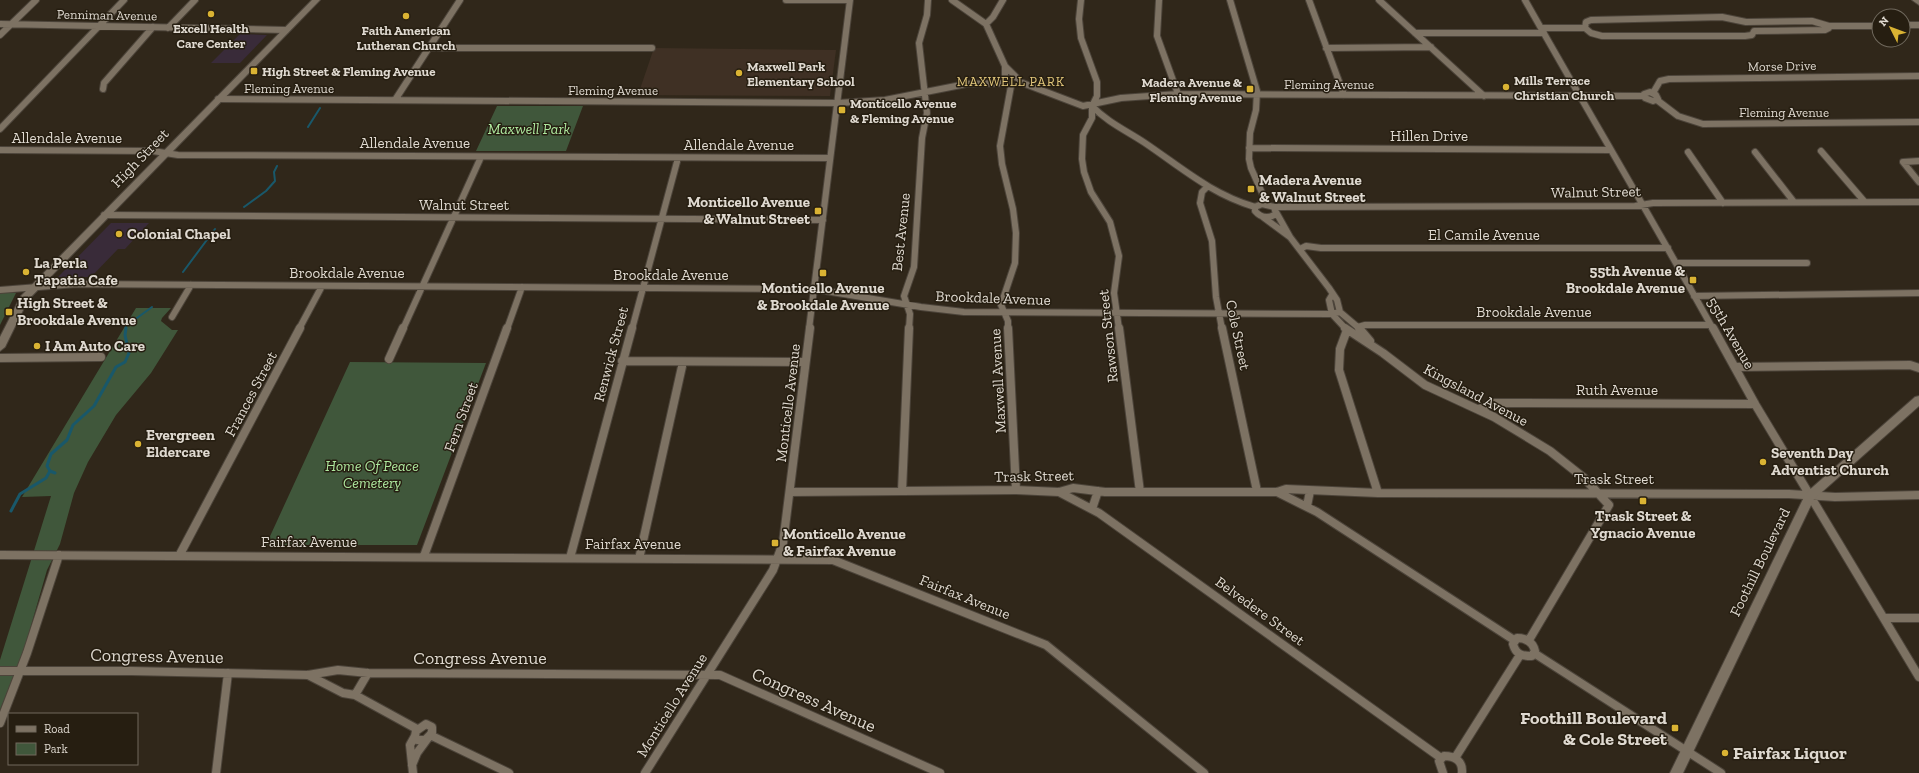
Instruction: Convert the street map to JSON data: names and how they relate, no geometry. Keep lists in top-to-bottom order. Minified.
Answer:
{"streets":{"main road":["High Street","Foothill Boulevard"],"street":["Penniman Avenue","Morse Drive","Fleming Avenue","Hillen Drive","Allendale Avenue","Walnut Street","Best Avenue","El Camile Avenue","Brookdale Avenue","55th Avenue","Cole Street","Rawson Street","Renwick Street","Maxwell Avenue","Ruth Avenue","Frances Street","Kingsland Avenue","Monticello Avenue","Fern Street","Trask Street","Fairfax Avenue","Belvedere Street","Congress Avenue"]},"crossings":[["Penniman Avenue","High Street"],["Fleming Avenue","High Street"],["Fleming Avenue","Best Avenue"],["Fleming Avenue","55th Avenue"],["Fleming Avenue","Rawson Street"],["Fleming Avenue","Maxwell Avenue"],["Fleming Avenue","Monticello Avenue"],["Hillen Drive","55th Avenue"],["Allendale Avenue","High Street"],["Allendale Avenue","Renwick Street"],["Allendale Avenue","Monticello Avenue"],["High Street","Walnut Street"],["High Street","Brookdale Avenue"],["Walnut Street","55th Avenue"],["Walnut Street","Renwick Street"],["Walnut Street","Kingsland Avenue"],["Walnut Street","Monticello Avenue"],["Best Avenue","Brookdale Avenue"],["Best Avenue","Trask Street"],["El Camile Avenue","55th Avenue"],["El Camile Avenue","Kingsland Avenue"],["Brookdale Avenue","55th Avenue"],["Brookdale Avenue","Cole Street"],["Brookdale Avenue","Rawson Street"],["Brookdale Avenue","Renwick Street"],["Brookdale Avenue","Maxwell Avenue"],["Brookdale Avenue","Frances Street"],["Brookdale Avenue","Kingsland Avenue"],["Brookdale Avenue","Monticello Avenue"],["Brookdale Avenue","Fern Street"],["55th Avenue","Ruth Avenue"],["55th Avenue","Trask Street"],["55th Avenue","Foothill Boulevard"],["Cole Street","Trask Street"],["Rawson Street","Trask Street"],["Renwick Street","Fairfax Avenue"],["Maxwell Avenue","Trask Street"],["Ruth Avenue","Kingsland Avenue"],["Frances Street","Fairfax Avenue"],["Kingsland Avenue","Trask Street"],["Monticello Avenue","Trask Street"],["Monticello Avenue","Fairfax Avenue"],["Monticello Avenue","Congress Avenue"],["Fern Street","Fairfax Avenue"],["Trask Street","Foothill Boulevard"],["Trask Street","Belvedere Street"]],"districts":["MAXWELL PARK"],"parks":["Maxwell Park","Home Of Peace Cemetery"],"places":{"other":["Excell Health Care Center","Faith American Lutheran Church","Maxwell Park Elementary School","Mills Terrace Christian Church","Colonial Chapel","La Perla Tapatia Cafe","I Am Auto Care","Evergreen Eldercare","Seventh Day Adventist Church","Fairfax Liquor"],"transit":["High Street & Fleming Avenue","Madera Avenue & Fleming Avenue","Monticello Avenue & Fleming Avenue","Madera Avenue & Walnut Street","Monticello Avenue & Walnut Street","Monticello Avenue & Brookdale Avenue","55th Avenue & Brookdale Avenue","High Street & Brookdale Avenue","Trask Street & Ygnacio Avenue","Monticello Avenue & Fairfax Avenue","Foothill Boulevard & Cole Street"]},"legend":["Road","Park"],"north":"top left"}
